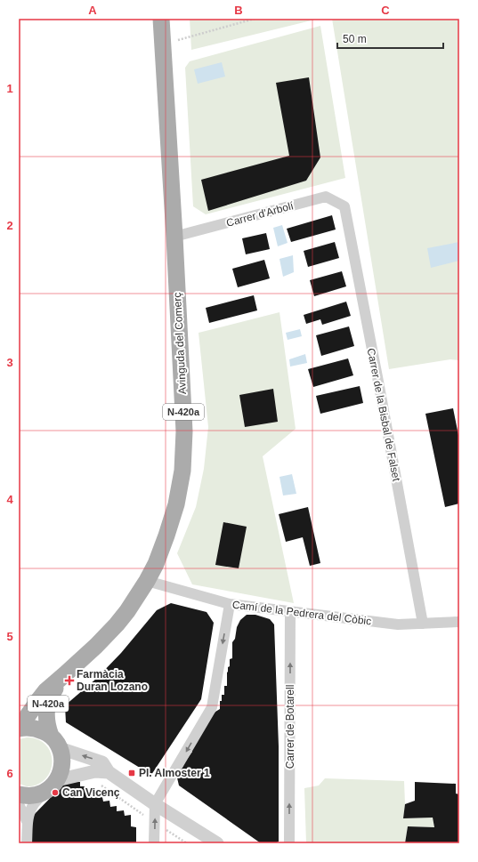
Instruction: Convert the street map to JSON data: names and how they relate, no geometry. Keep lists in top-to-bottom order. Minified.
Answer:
{"streets":{"main road":["Avinguda del Comerç","N-420a"],"street":["Carrer d'Arbolí","Carrer de la Bisbal de Falset","Camí de la Pedrera del Còbic","Carrer de Botarell"]},"crossings":[["Carrer d'Arbolí","Avinguda del Comerç"],["Carrer d'Arbolí","Carrer de la Bisbal de Falset"],["Avinguda del Comerç","N-420a"],["Avinguda del Comerç","Camí de la Pedrera del Còbic"],["Carrer de la Bisbal de Falset","Camí de la Pedrera del Còbic"],["Camí de la Pedrera del Còbic","Carrer de Botarell"]],"places":{"health":["Farmàcia Duran Lozano"],"transit":["Pl. Almoster 1"],"other":["Can Vicenç"]},"scale_bar":"50 m","grid":{"columns":["A","B","C"],"rows":["1","2","3","4","5","6"]}}
